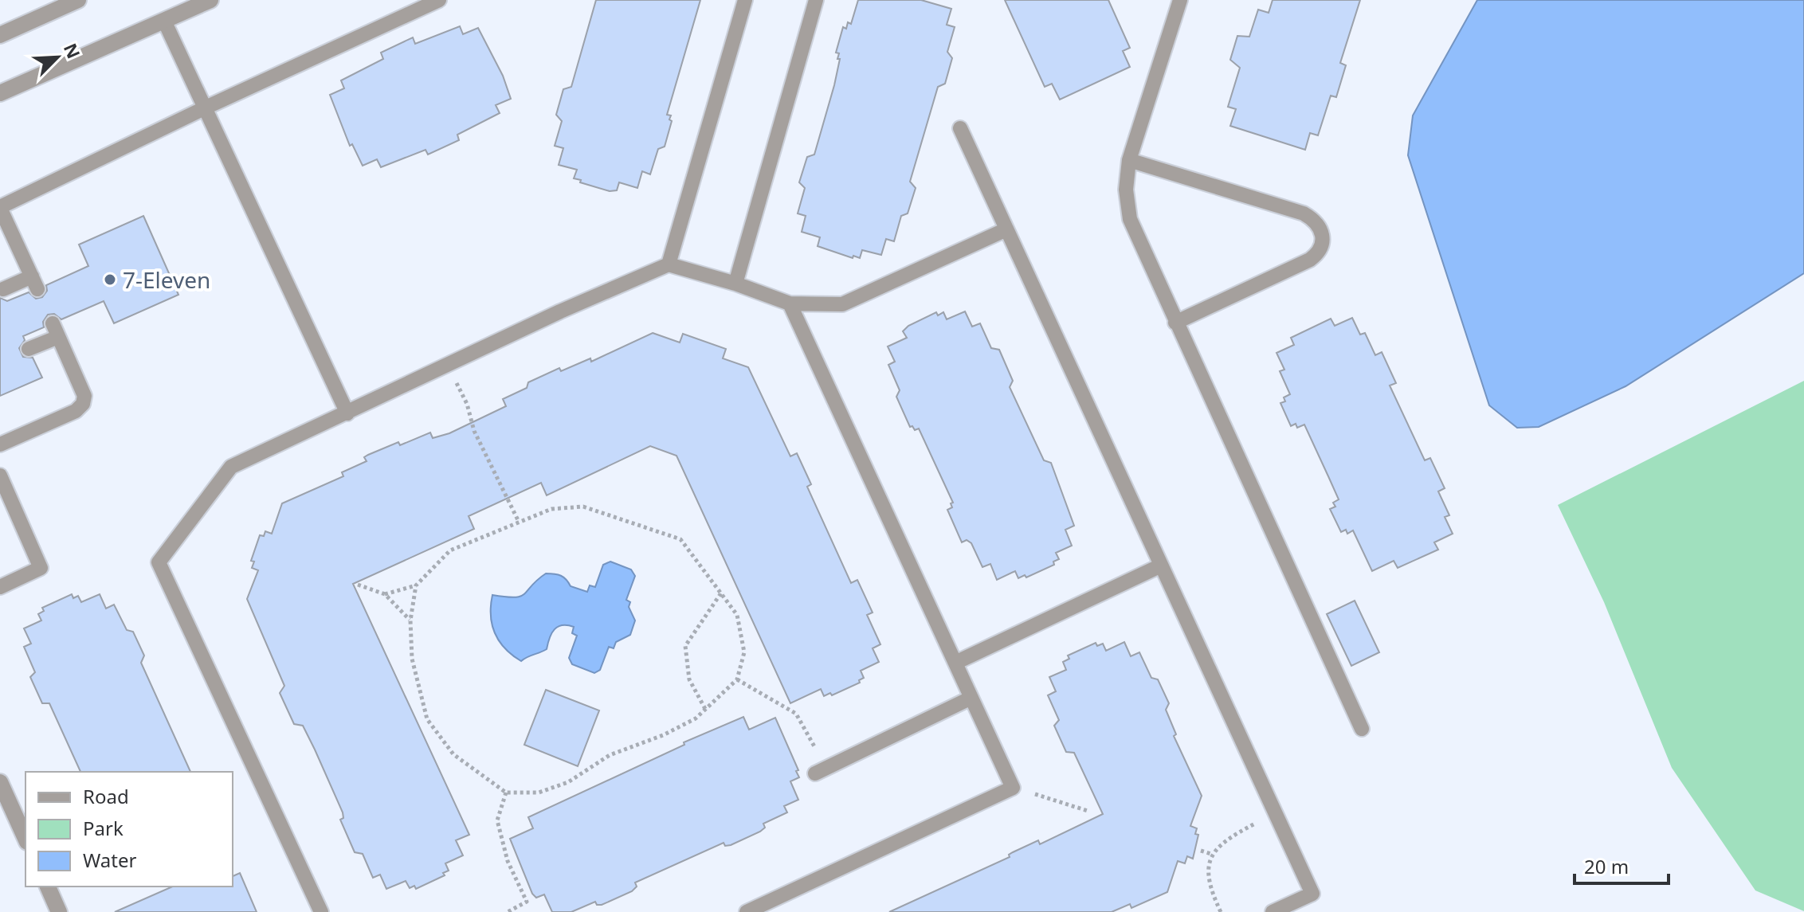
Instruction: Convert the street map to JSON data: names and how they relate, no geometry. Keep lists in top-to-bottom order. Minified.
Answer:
{"places":["7-Eleven"],"legend":["Road","Park","Water"],"scale_bar":"20 m","north":"top right"}
